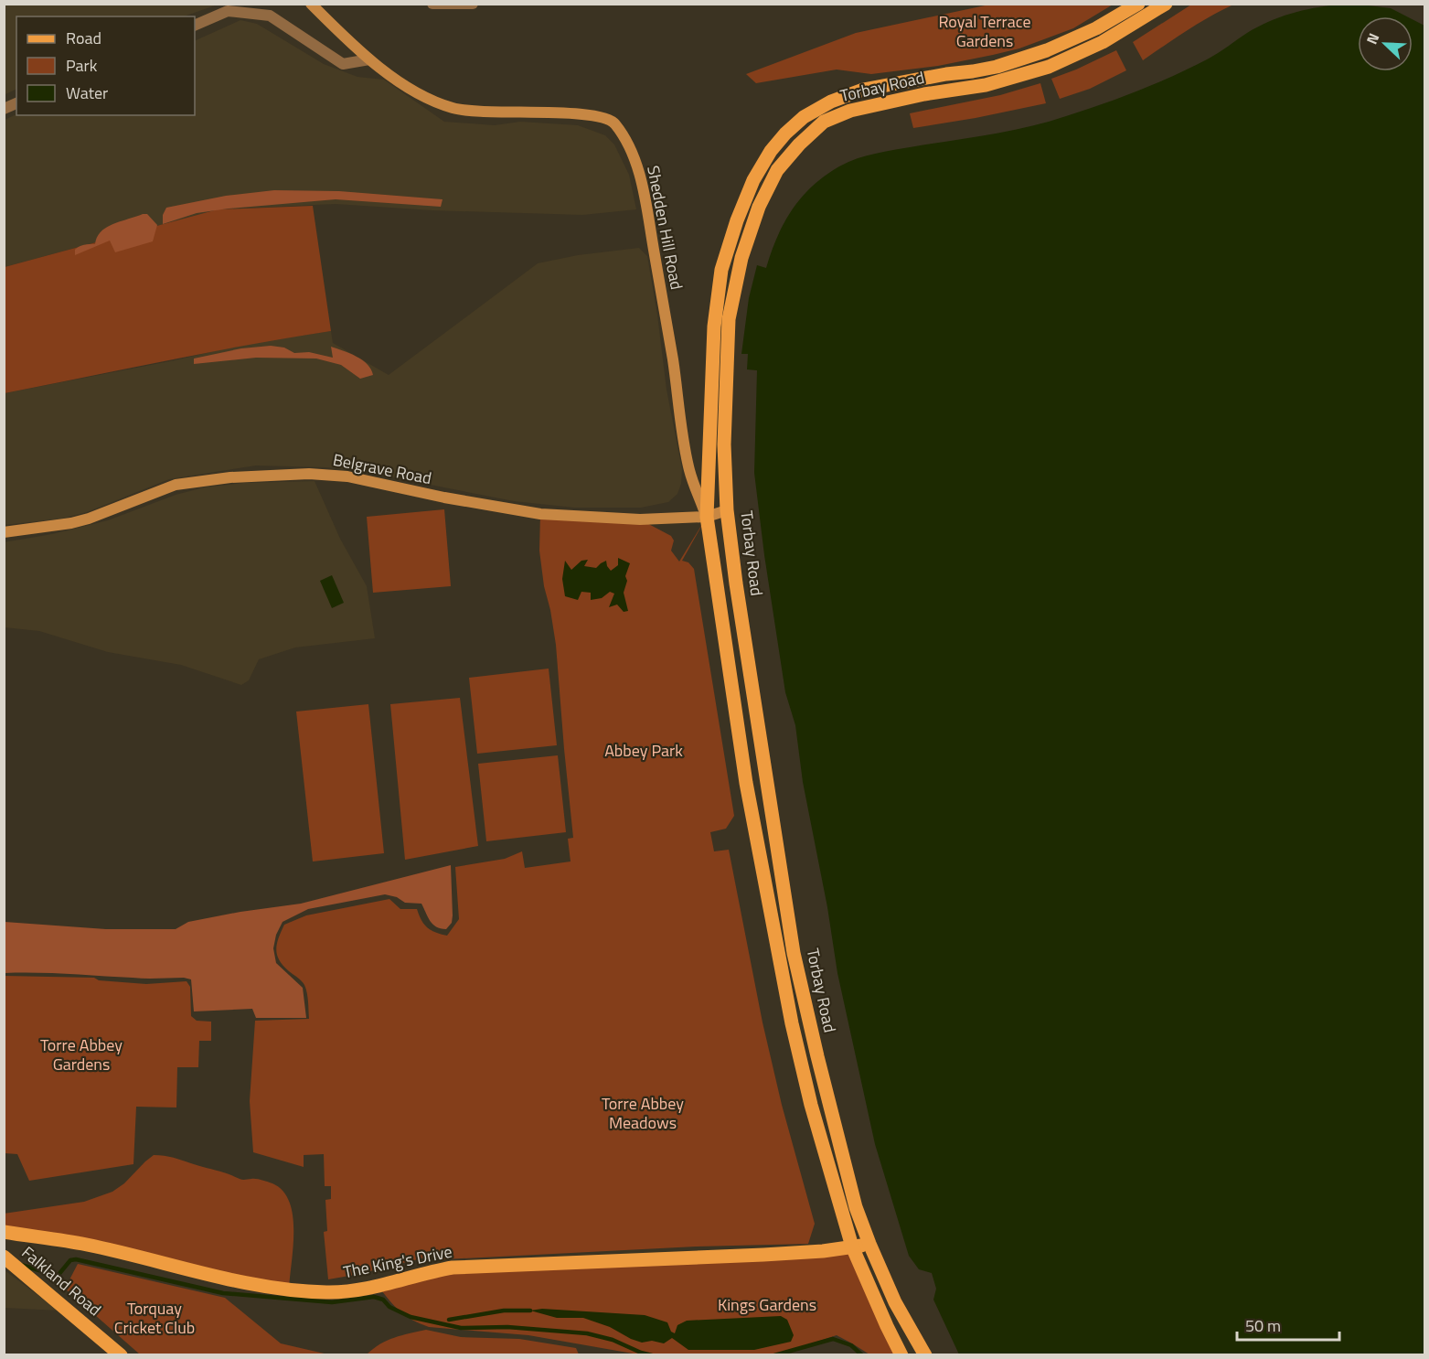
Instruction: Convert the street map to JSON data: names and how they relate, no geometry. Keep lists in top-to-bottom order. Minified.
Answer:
{"streets":{"main road":["Torbay Road","The King's Drive","Falkland Road"],"street":["Shedden Hill Road","Belgrave Road"]},"crossings":[["Torbay Road","Shedden Hill Road"],["Torbay Road","Belgrave Road"],["Torbay Road","The King's Drive"],["Shedden Hill Road","Belgrave Road"]],"parks":["Royal Terrace Gardens","Abbey Park","Torre Abbey Gardens","Torre Abbey Meadows","Kings Gardens","Torquay Cricket Club"],"legend":["Road","Park","Water"],"scale_bar":"50 m","north":"top left"}
